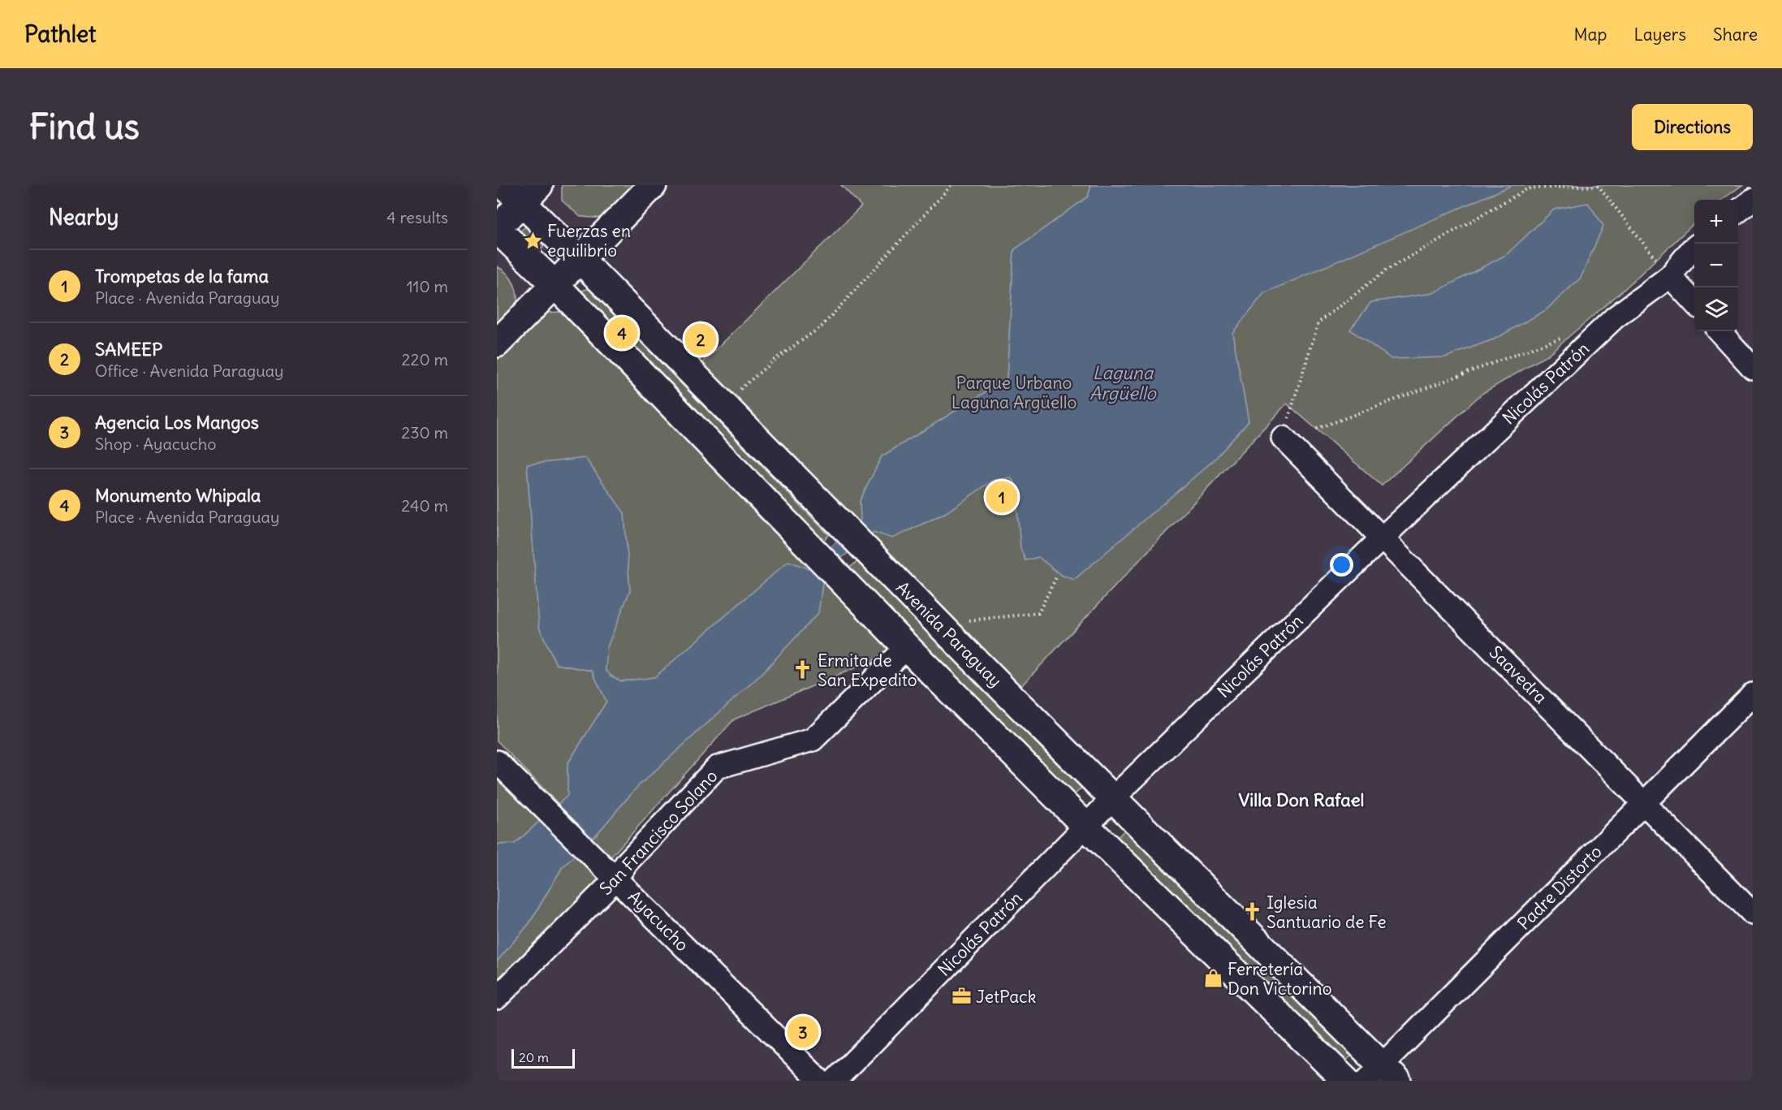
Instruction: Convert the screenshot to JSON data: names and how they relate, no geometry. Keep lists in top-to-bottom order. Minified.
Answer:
{"streets":{"main road":["Avenida Paraguay"],"street":["Nicolás Patrón","Saavedra","San Francisco Solano","Padre Distorto","Ayacucho"]},"crossings":[["Nicolás Patrón","Avenida Paraguay"],["Nicolás Patrón","Saavedra"],["Avenida Paraguay","Padre Distorto"],["Saavedra","Padre Distorto"],["San Francisco Solano","Ayacucho"]],"districts":["Villa Don Rafael"],"water":["Laguna Argüello"],"parks":["Parque Urbano Laguna Argüello"],"places":{"place":["Fuerzas en equilibrio"],"church":["Ermita de San Expedito","Iglesia Santuario de Fe"],"shop":["Ferretería Don Victorino"],"office":["JetPack"]},"scale_bar":"20 m","page":{"header":"Pathlet","nav":["Map","Layers","Share"],"buttons":"Directions","title":"Find us","heading":["Nearby","4 results"],"map_buttons":["+","−"],"list":[{"mark":"1","name":"Trompetas de la fama","note":"Place · Avenida Paraguay","value":"110 m"},{"mark":"2","name":"SAMEEP","note":"Office · Avenida Paraguay","value":"220 m"},{"mark":"3","name":"Agencia Los Mangos","note":"Shop · Ayacucho","value":"230 m"},{"mark":"4","name":"Monumento Whipala","note":"Place · Avenida Paraguay","value":"240 m"}],"pins":["4","2","1","3"],"scale":"20 m"}}
